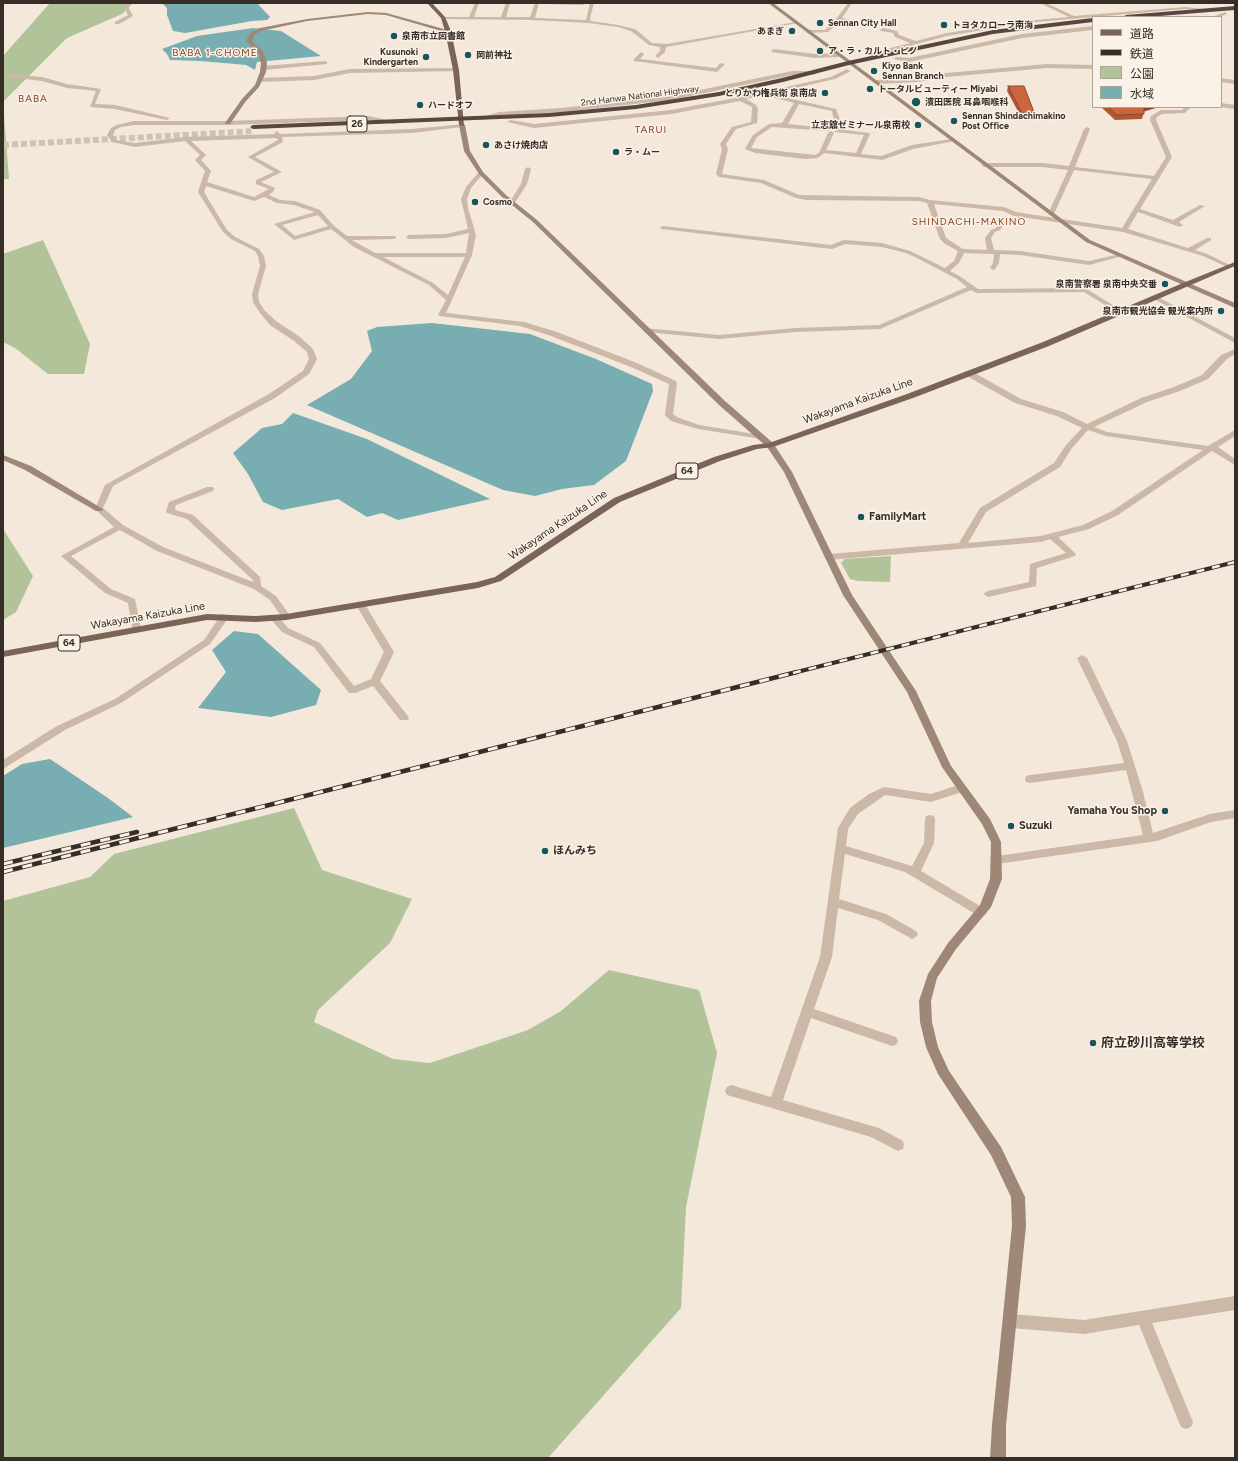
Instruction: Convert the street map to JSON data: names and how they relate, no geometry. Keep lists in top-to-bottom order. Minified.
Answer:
{"streets":{"highway":["2nd Hanwa National Highway","26"],"main road":["Wakayama Kaizuka Line","64"]},"districts":["BABA 1-CHOME","BABA","TARUI","SHINDACHI-MAKINO"],"places":["Sennan City Hall","トヨタカローラ南海","あまぎ","泉南市立図書館","ア・ラ・カルト・ピノ","岡前神社","Kusunoki Kindergarten","Kiyo Bank Sennan Branch","トータルビューティー Miyabi","とりかわ権兵衛 泉南店","濱田医院 耳鼻咽喉科","ハードオフ","Sennan Shindachimakino Post Office","立志舘ゼミナール泉南校","あさけ焼肉店","ラ・ムー","Cosmo","泉南警察署 泉南中央交番","泉南市観光協会 観光案内所","FamilyMart","Yamaha You Shop","Suzuki","ほんみち","府立砂川高等学校"],"legend":["道路","鉄道","公園","水域"]}
